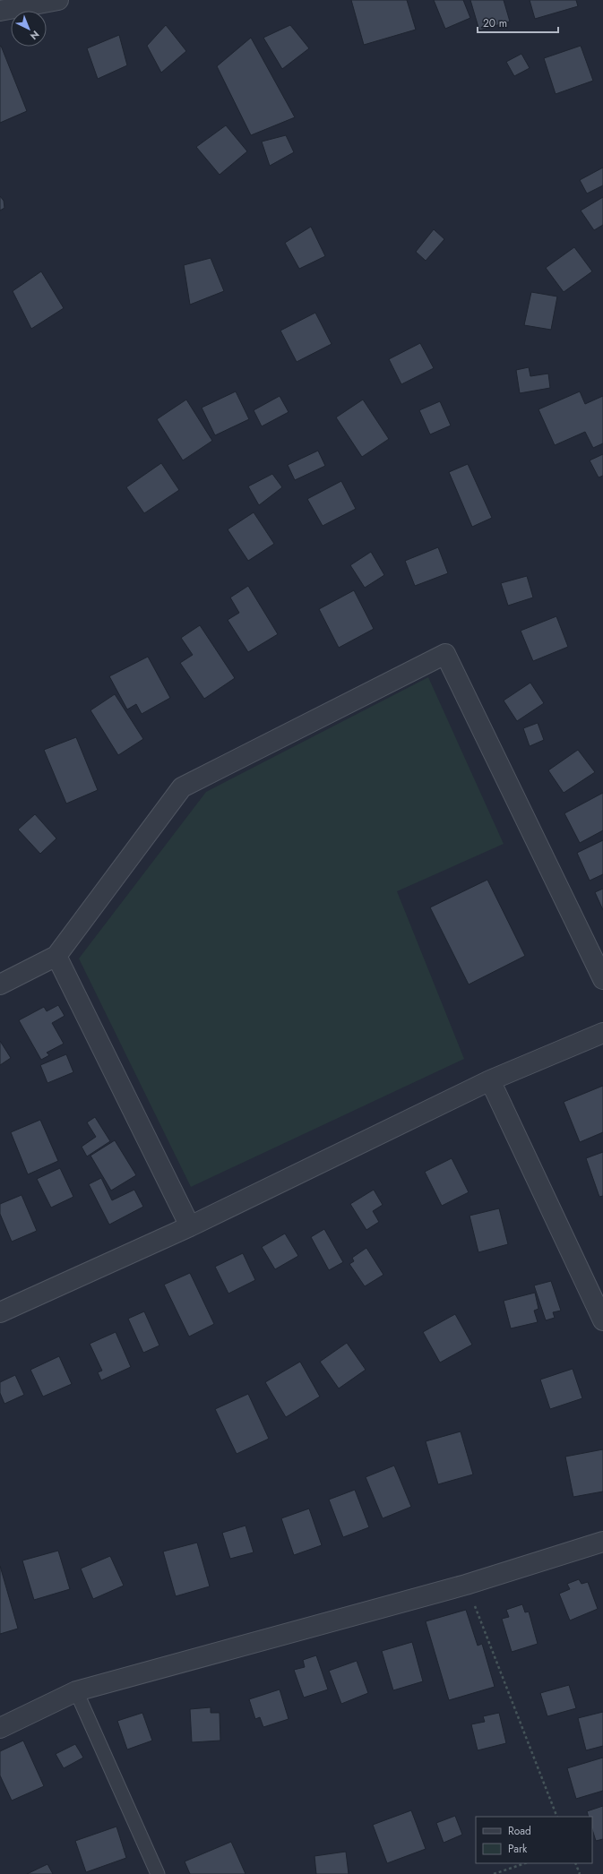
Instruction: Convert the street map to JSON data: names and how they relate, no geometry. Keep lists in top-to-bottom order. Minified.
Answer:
{"legend":["Road","Park"],"scale_bar":"20 m","north":"bottom right"}
